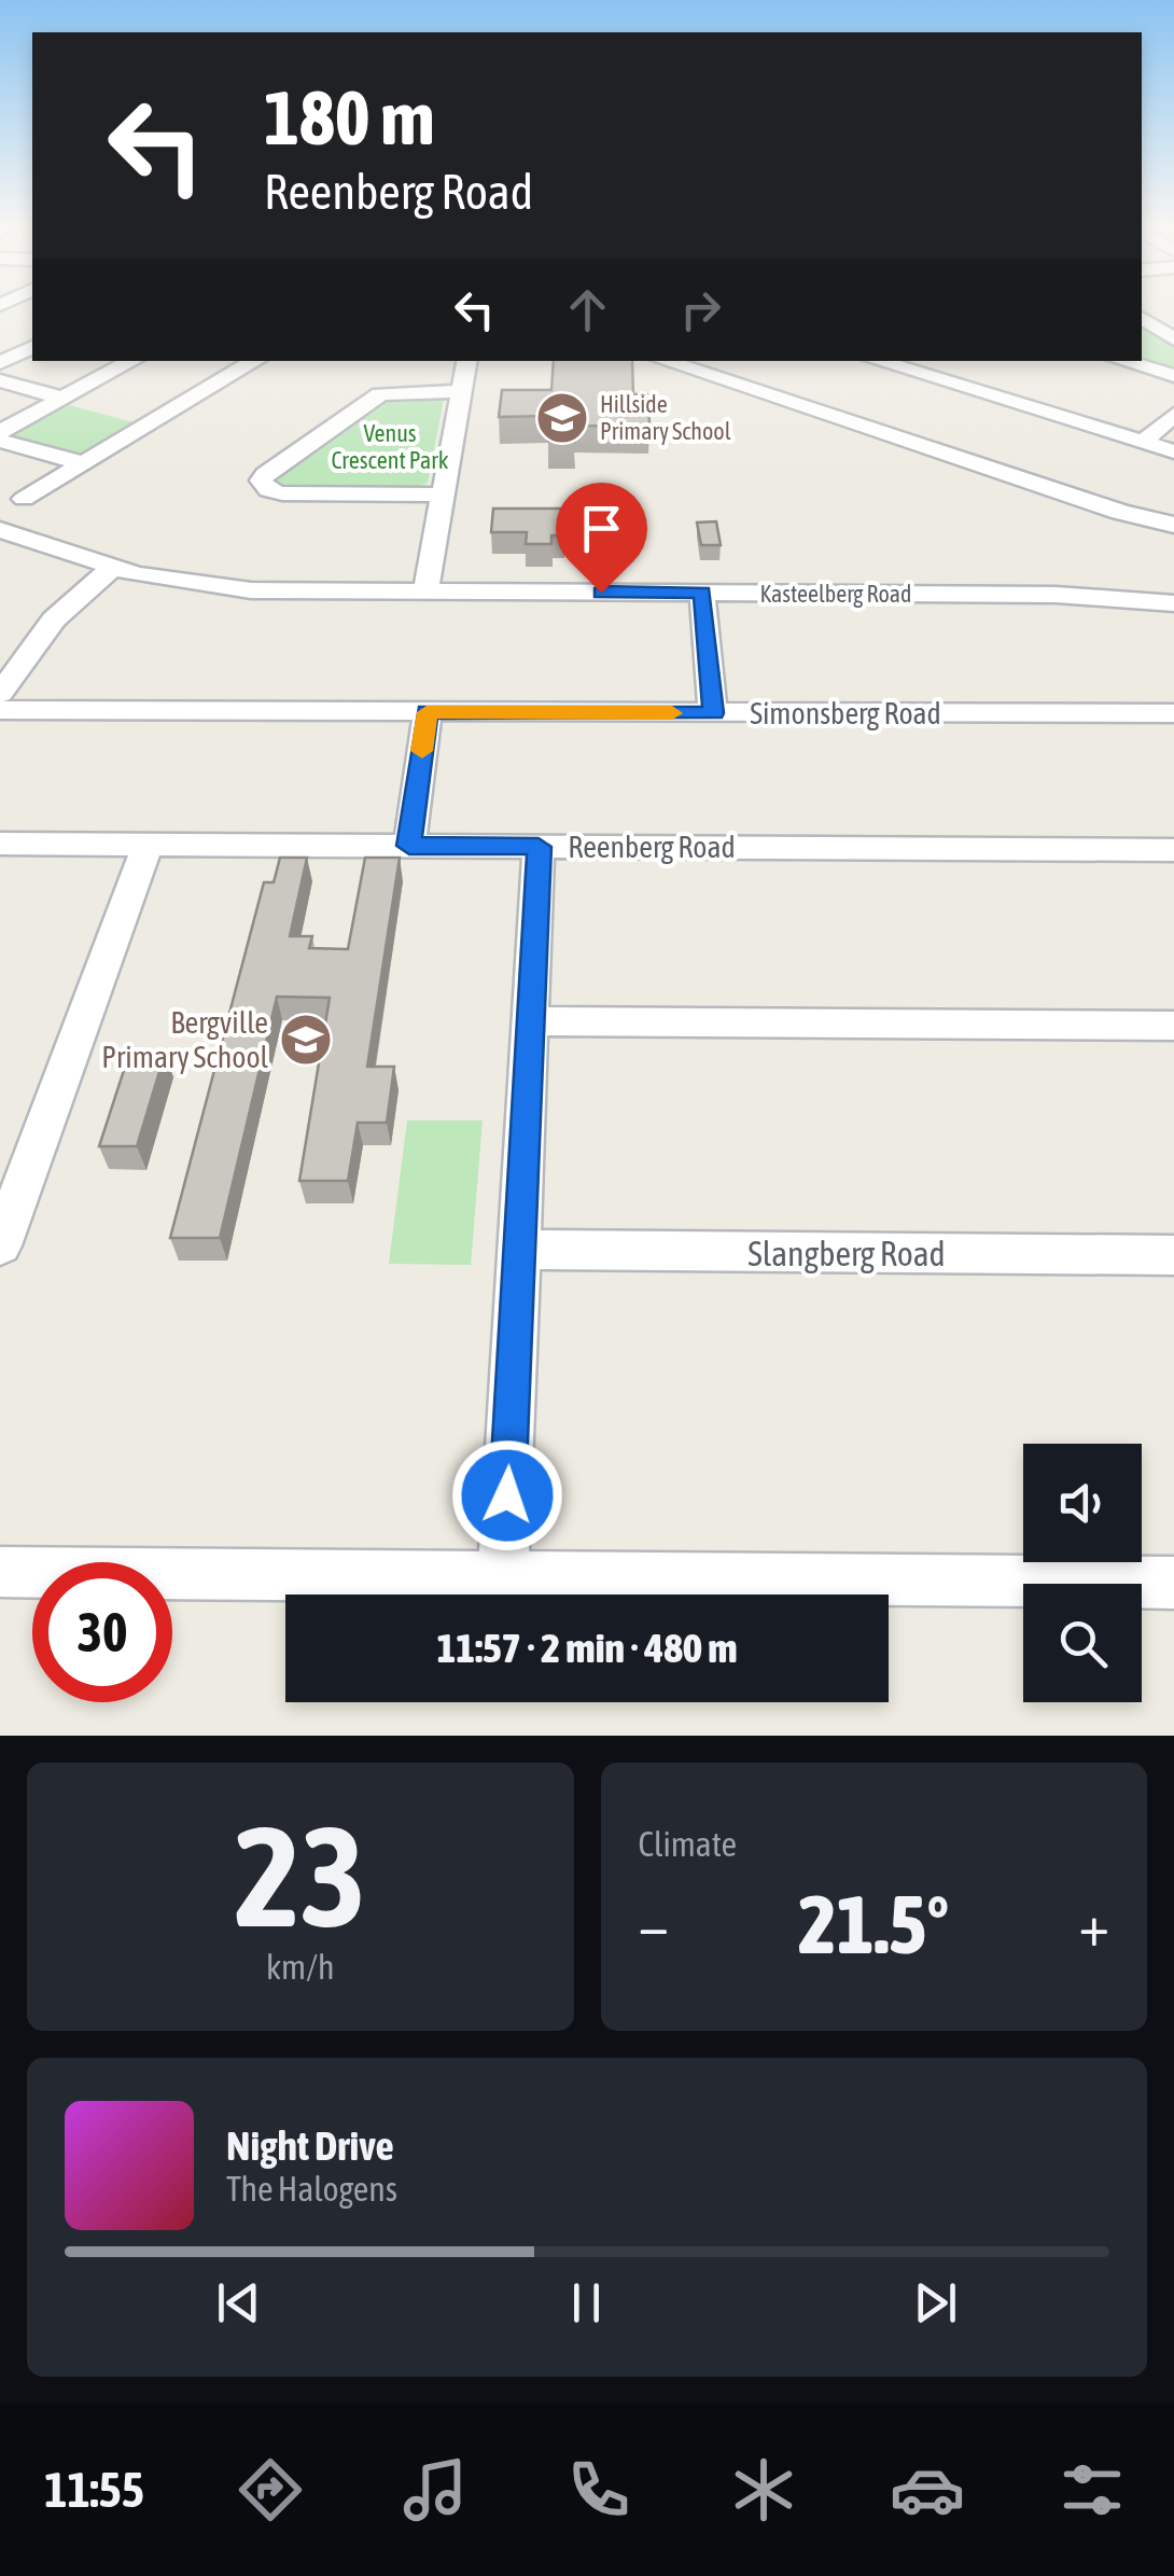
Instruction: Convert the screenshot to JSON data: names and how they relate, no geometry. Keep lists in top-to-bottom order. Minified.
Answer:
{"streets":{"street":["Kasteelberg Road","Simonsberg Road","Reenberg Road","Slangberg Road"]},"parks":["Venus Crescent Park"],"places":{"school or university":["Hillside Primary School","Bergville Primary School"]},"page":{"turn":["180 m","Reenberg Road"],"limit":"30","trip":"11:57 · 2 min · 480 m","tile":[["23","km/h"],"Climate"],"heat":["−","21.5°","+"],"song":["Night Drive","The Halogens"],"tabs":"11:55"}}
